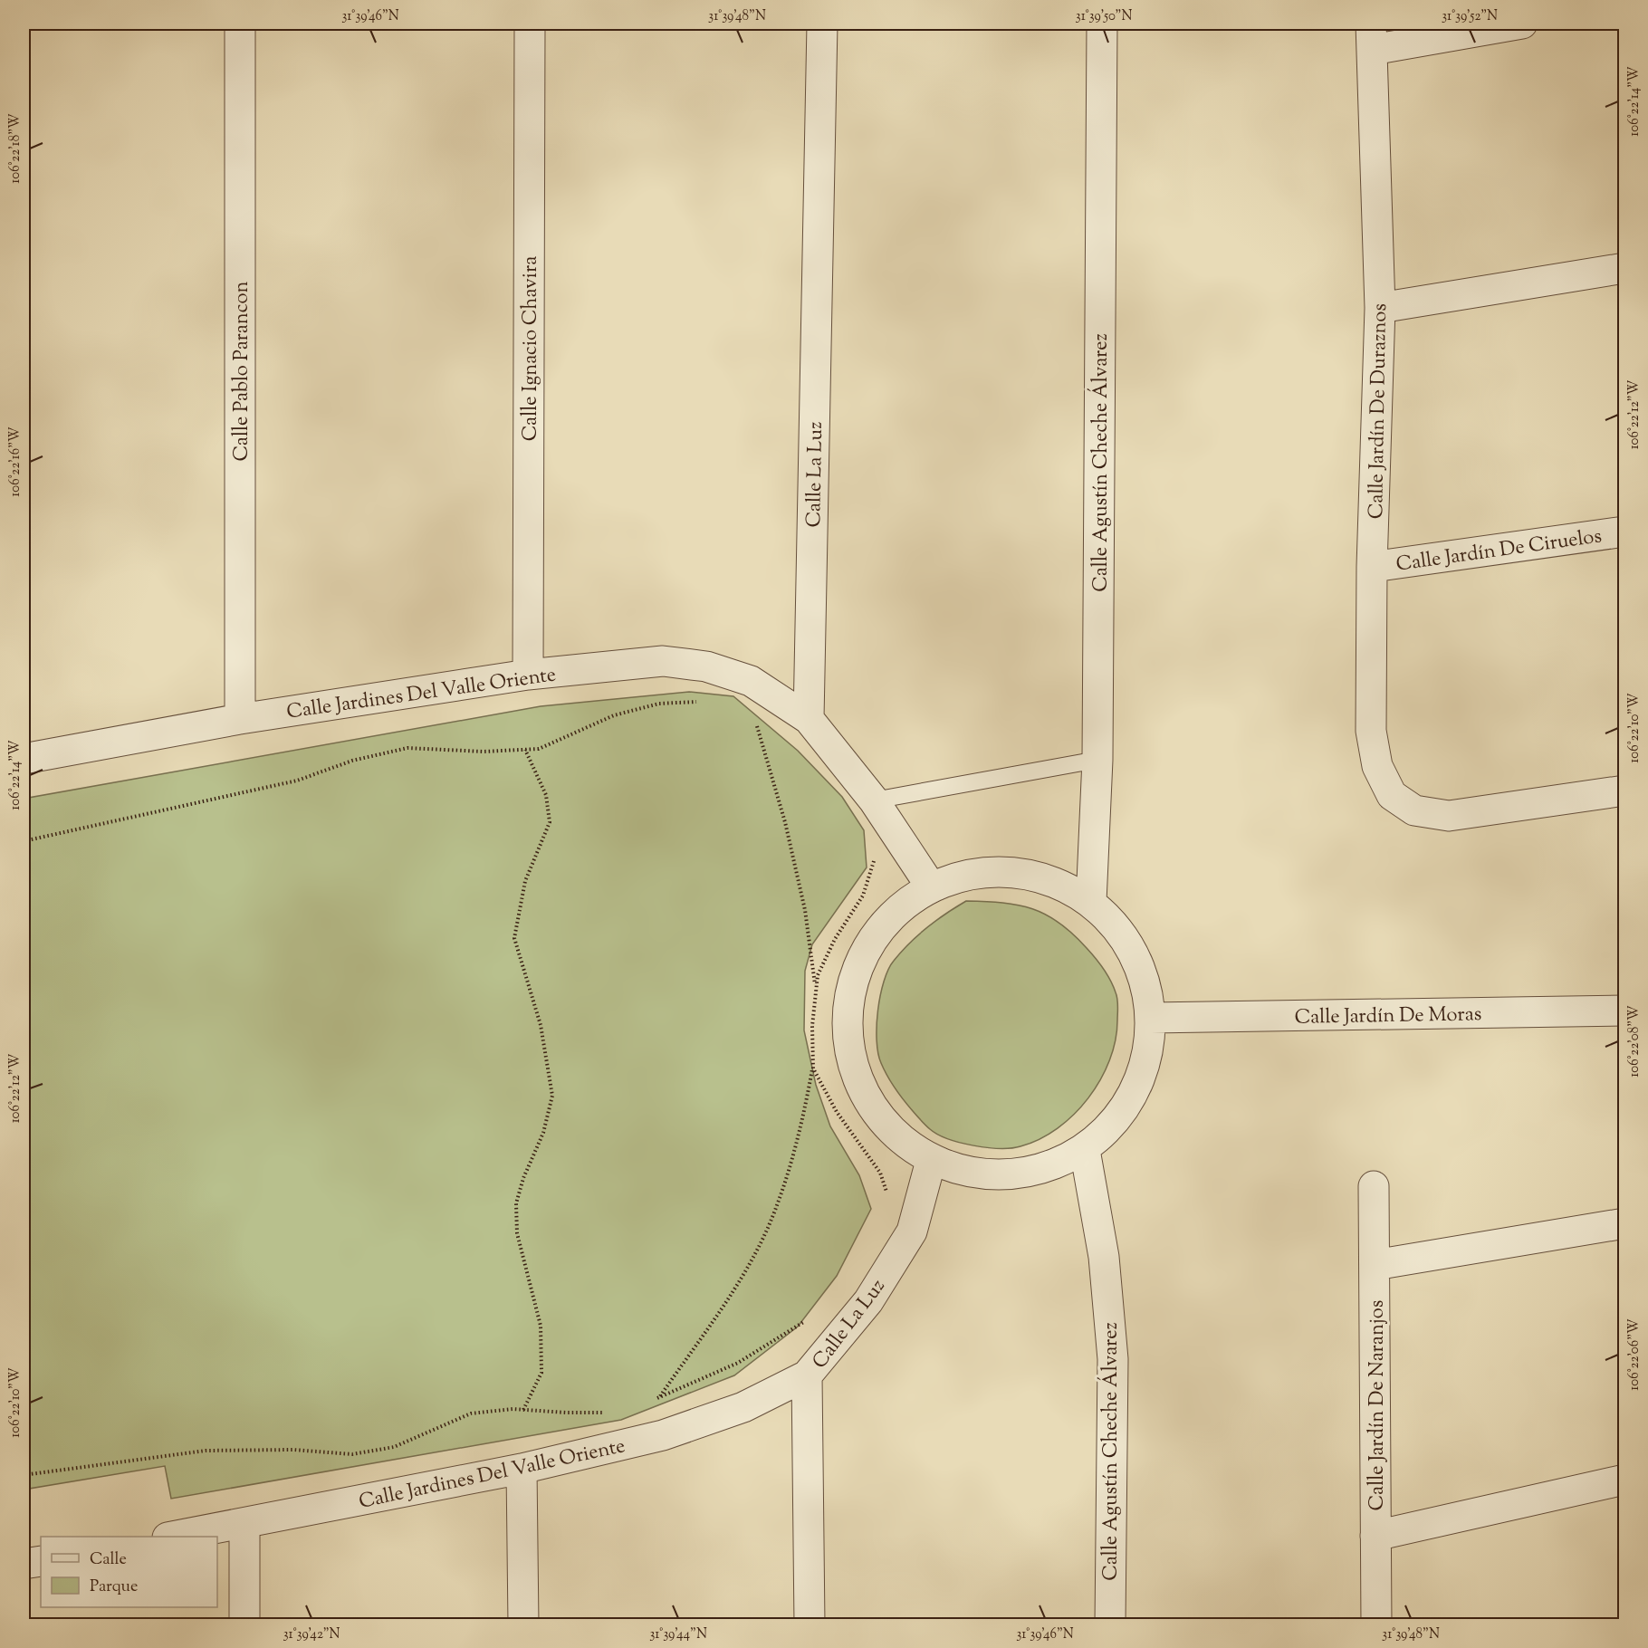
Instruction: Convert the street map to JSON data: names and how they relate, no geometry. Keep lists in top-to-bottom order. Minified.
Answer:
{"streets":{"street":["Calle Ignacio Chavira","Calle Pablo Parancon","Calle Jardín De Duraznos","Calle Agustín Cheche Álvarez","Calle La Luz","Calle Jardín De Ciruelos","Calle Jardines Del Valle Oriente","Calle Jardín De Moras","Calle Jardín De Naranjos"]},"crossings":[["Calle Ignacio Chavira","Calle Jardines Del Valle Oriente"],["Calle Pablo Parancon","Calle Jardines Del Valle Oriente"],["Calle Jardín De Duraznos","Calle Jardín De Ciruelos"],["Calle La Luz","Calle Jardines Del Valle Oriente"]],"legend":["Calle","Parque"],"coordinates":["31°39'46\"N","31°39'48\"N","31°39'50\"N","31°39'52\"N","106°22'14\"W","106°22'18\"W","106°22'12\"W","106°22'16\"W","106°22'10\"W","106°22'08\"W","106°22'06\"W","31°39'42\"N","31°39'44\"N"]}
